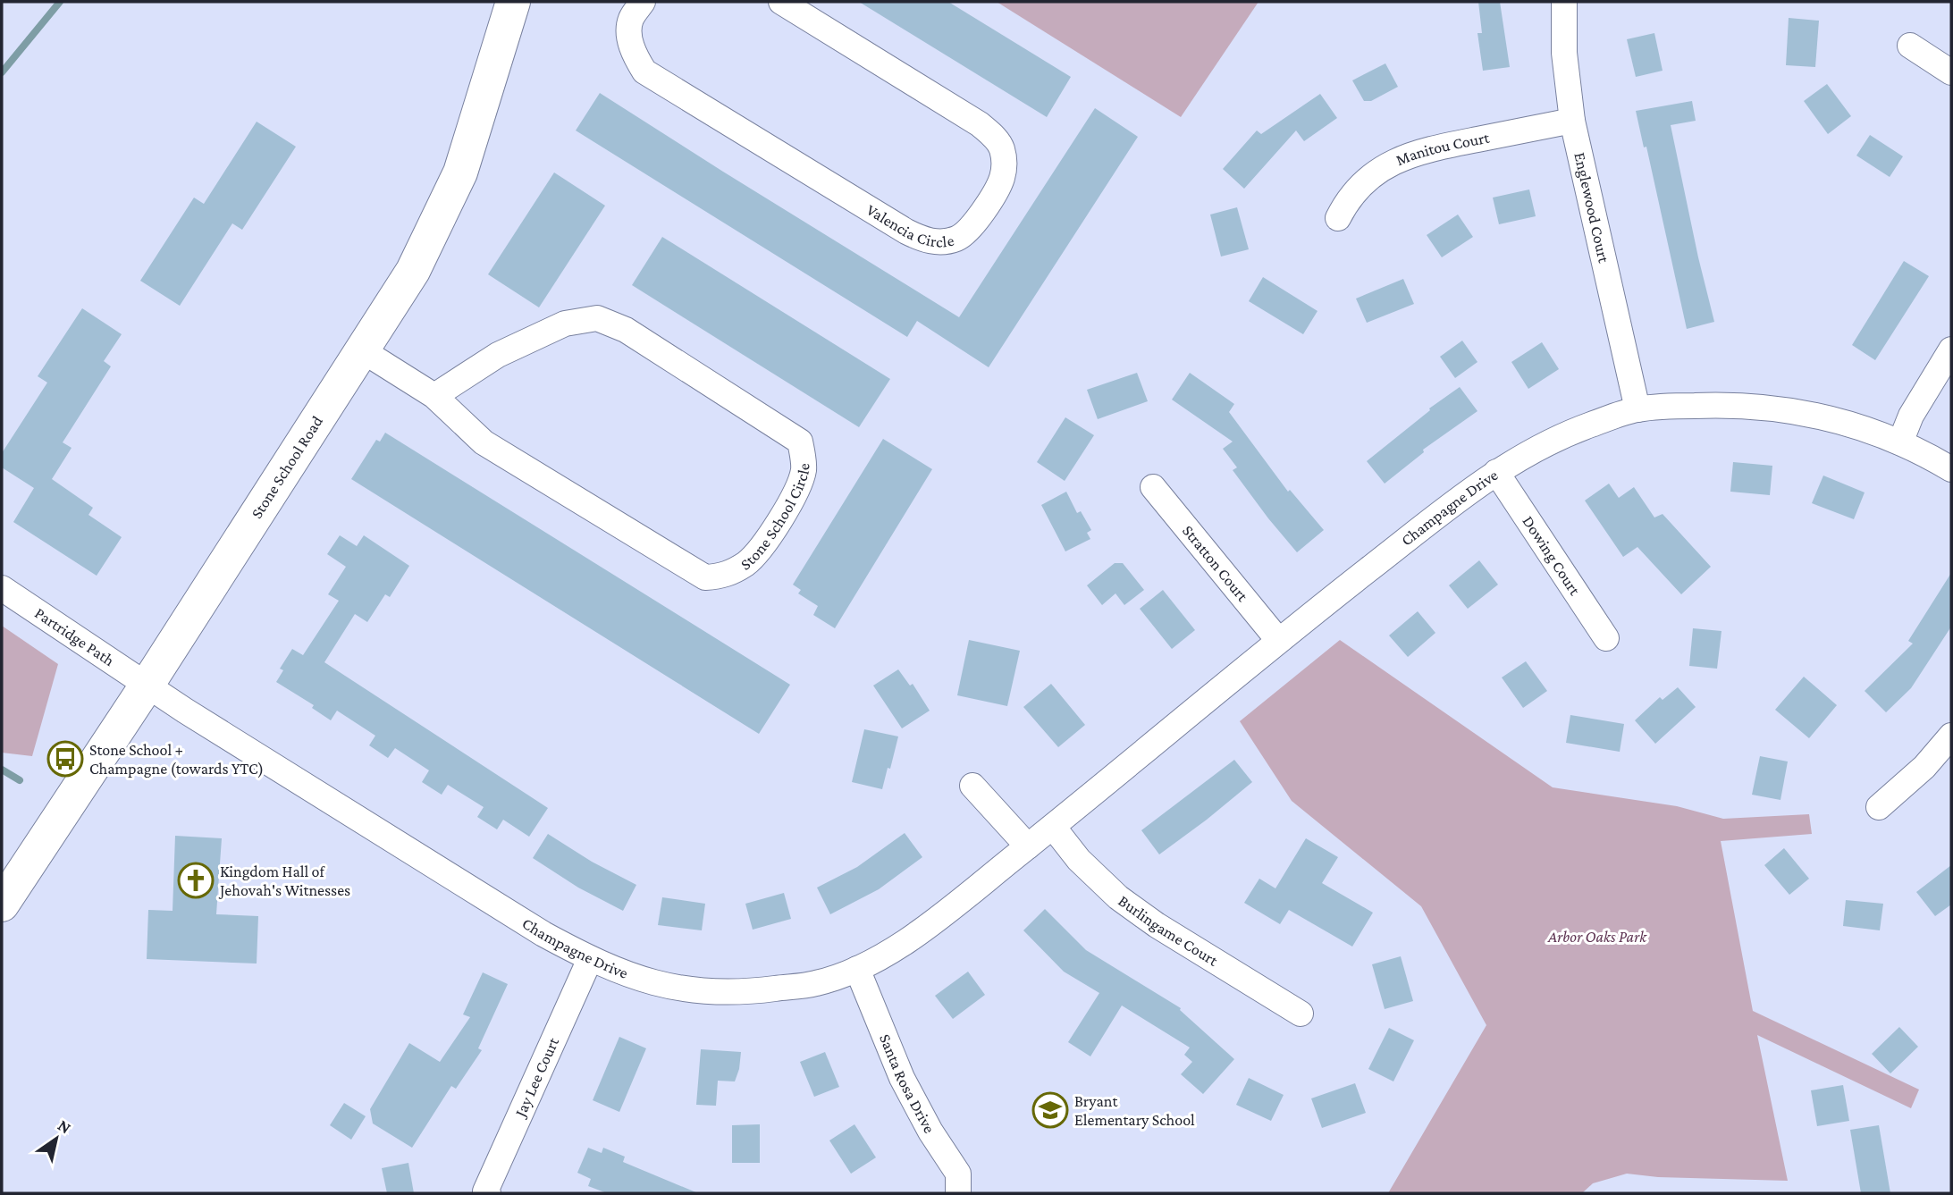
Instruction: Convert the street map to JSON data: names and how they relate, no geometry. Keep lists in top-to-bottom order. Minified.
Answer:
{"streets":{"main road":["Stone School Road"],"street":["Manitou Court","Englewood Court","Valencia Circle","Champagne Drive","Stone School Circle","Dowing Court","Stratton Court","Partridge Path","Burlingame Court","Jay Lee Court","Santa Rosa Drive"]},"crossings":[["Manitou Court","Englewood Court"],["Englewood Court","Champagne Drive"],["Stone School Road","Champagne Drive"],["Stone School Road","Stone School Circle"],["Stone School Road","Partridge Path"],["Champagne Drive","Dowing Court"],["Champagne Drive","Stratton Court"],["Champagne Drive","Partridge Path"],["Champagne Drive","Burlingame Court"],["Champagne Drive","Jay Lee Court"],["Champagne Drive","Santa Rosa Drive"]],"parks":["Arbor Oaks Park"],"places":{"bus stop":["Stone School + Champagne (towards YTC)"],"church":["Kingdom Hall of Jehovah's Witnesses"],"school or university":["Bryant Elementary School"]},"north":"top right"}
